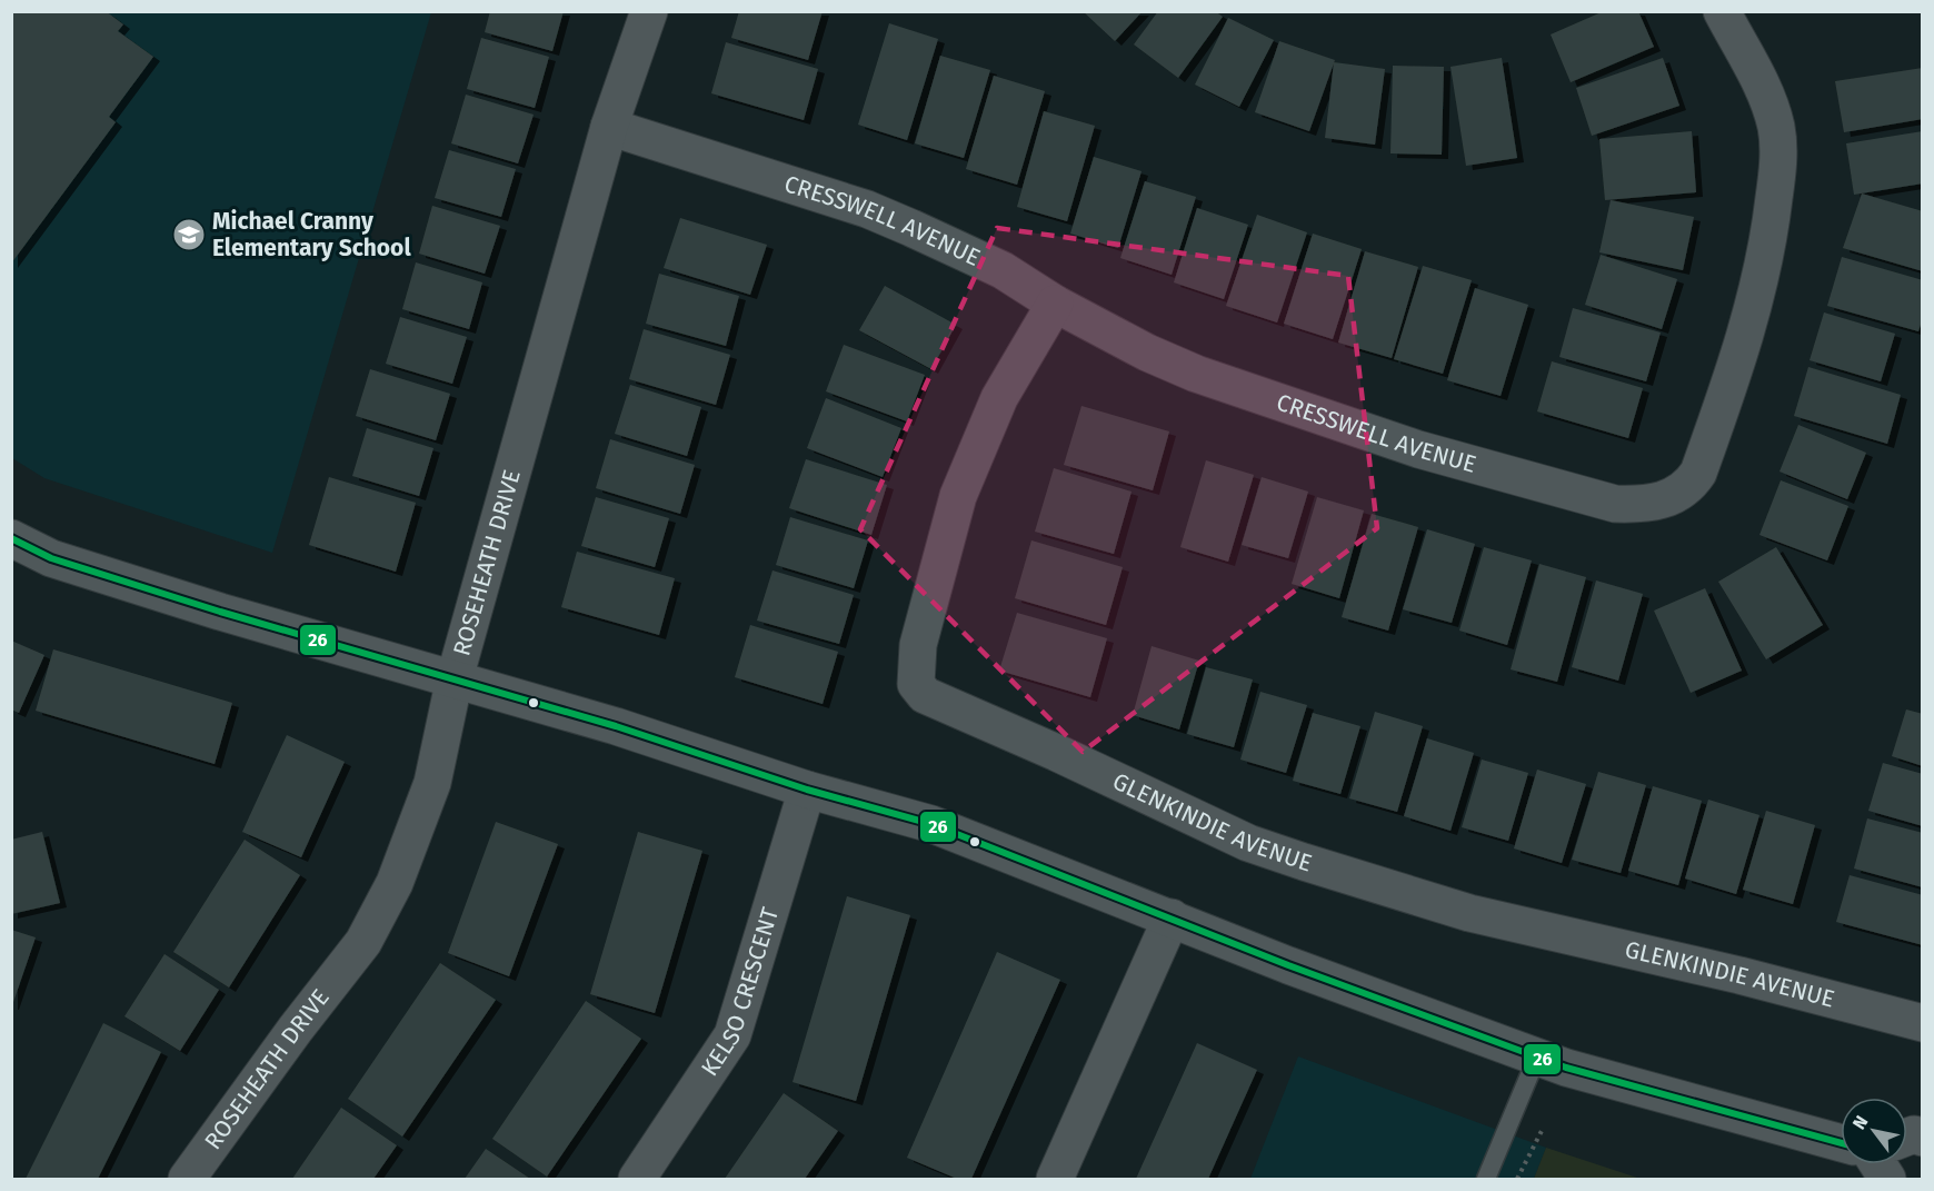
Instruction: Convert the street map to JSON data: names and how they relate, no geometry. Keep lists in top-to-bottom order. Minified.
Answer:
{"streets":{"street":["CRESSWELL AVENUE","ROSEHEATH DRIVE","GLENKINDIE AVENUE","KELSO CRESCENT"]},"crossings":[["CRESSWELL AVENUE","ROSEHEATH DRIVE"],["CRESSWELL AVENUE","GLENKINDIE AVENUE"]],"places":{"school or university":["Michael Cranny Elementary School"]},"lines":["transit line 26"],"north":"top left"}
